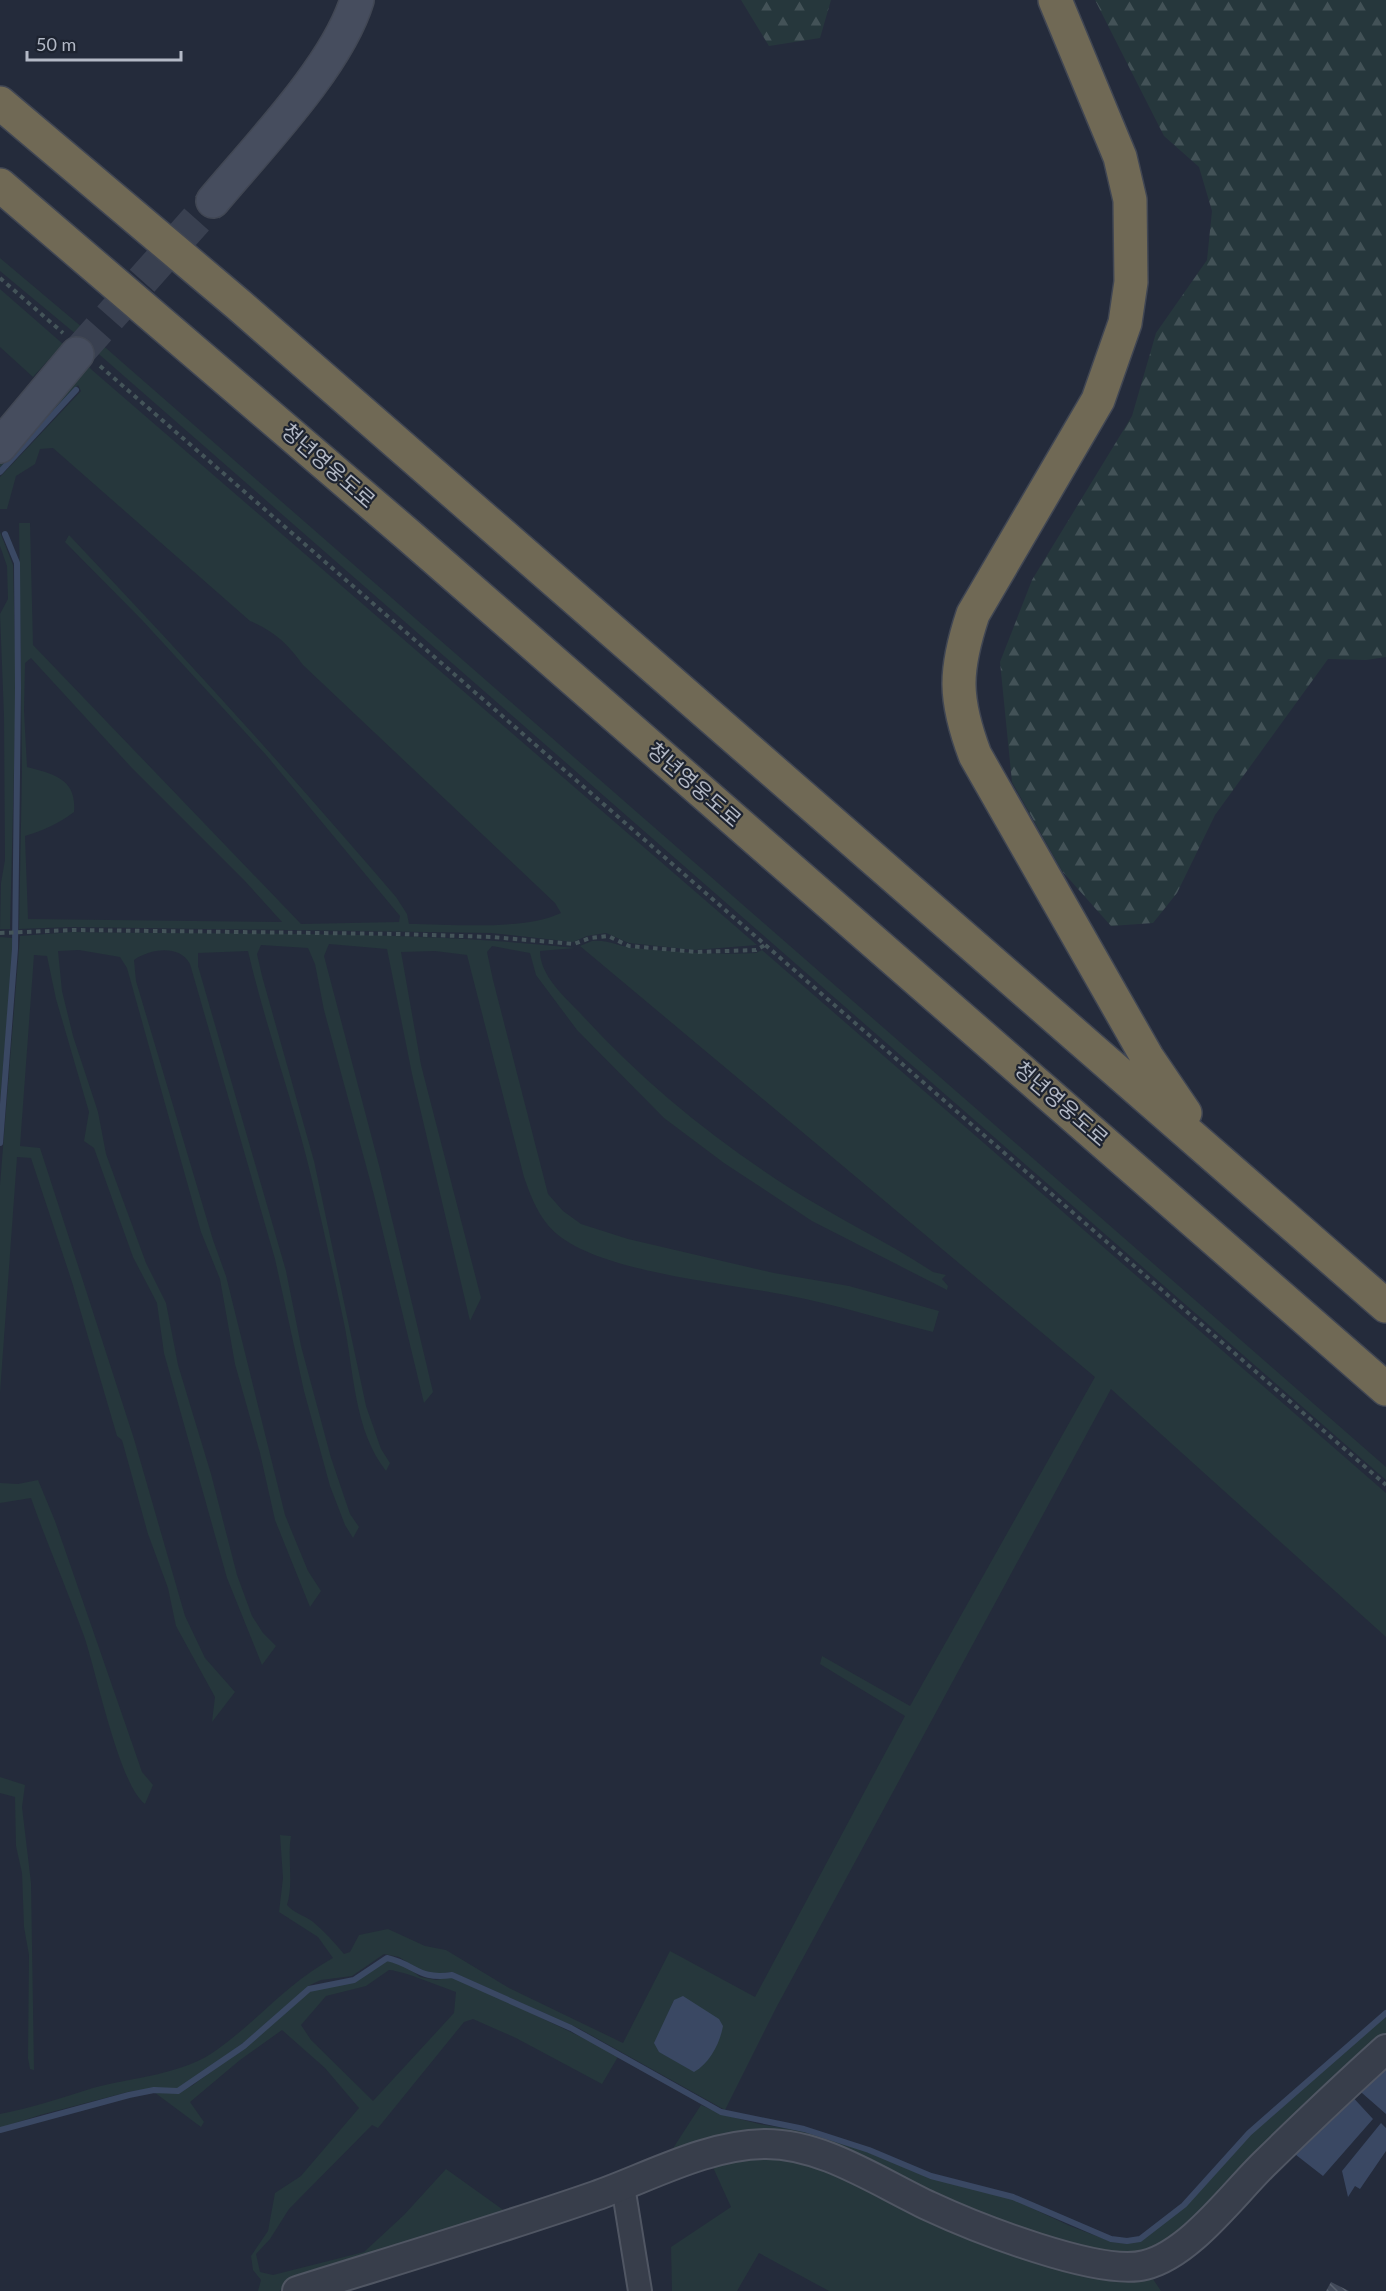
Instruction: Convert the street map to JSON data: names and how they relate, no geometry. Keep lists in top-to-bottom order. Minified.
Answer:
{"streets":{"highway":["청년영웅도로"]},"scale_bar":"50 m"}
